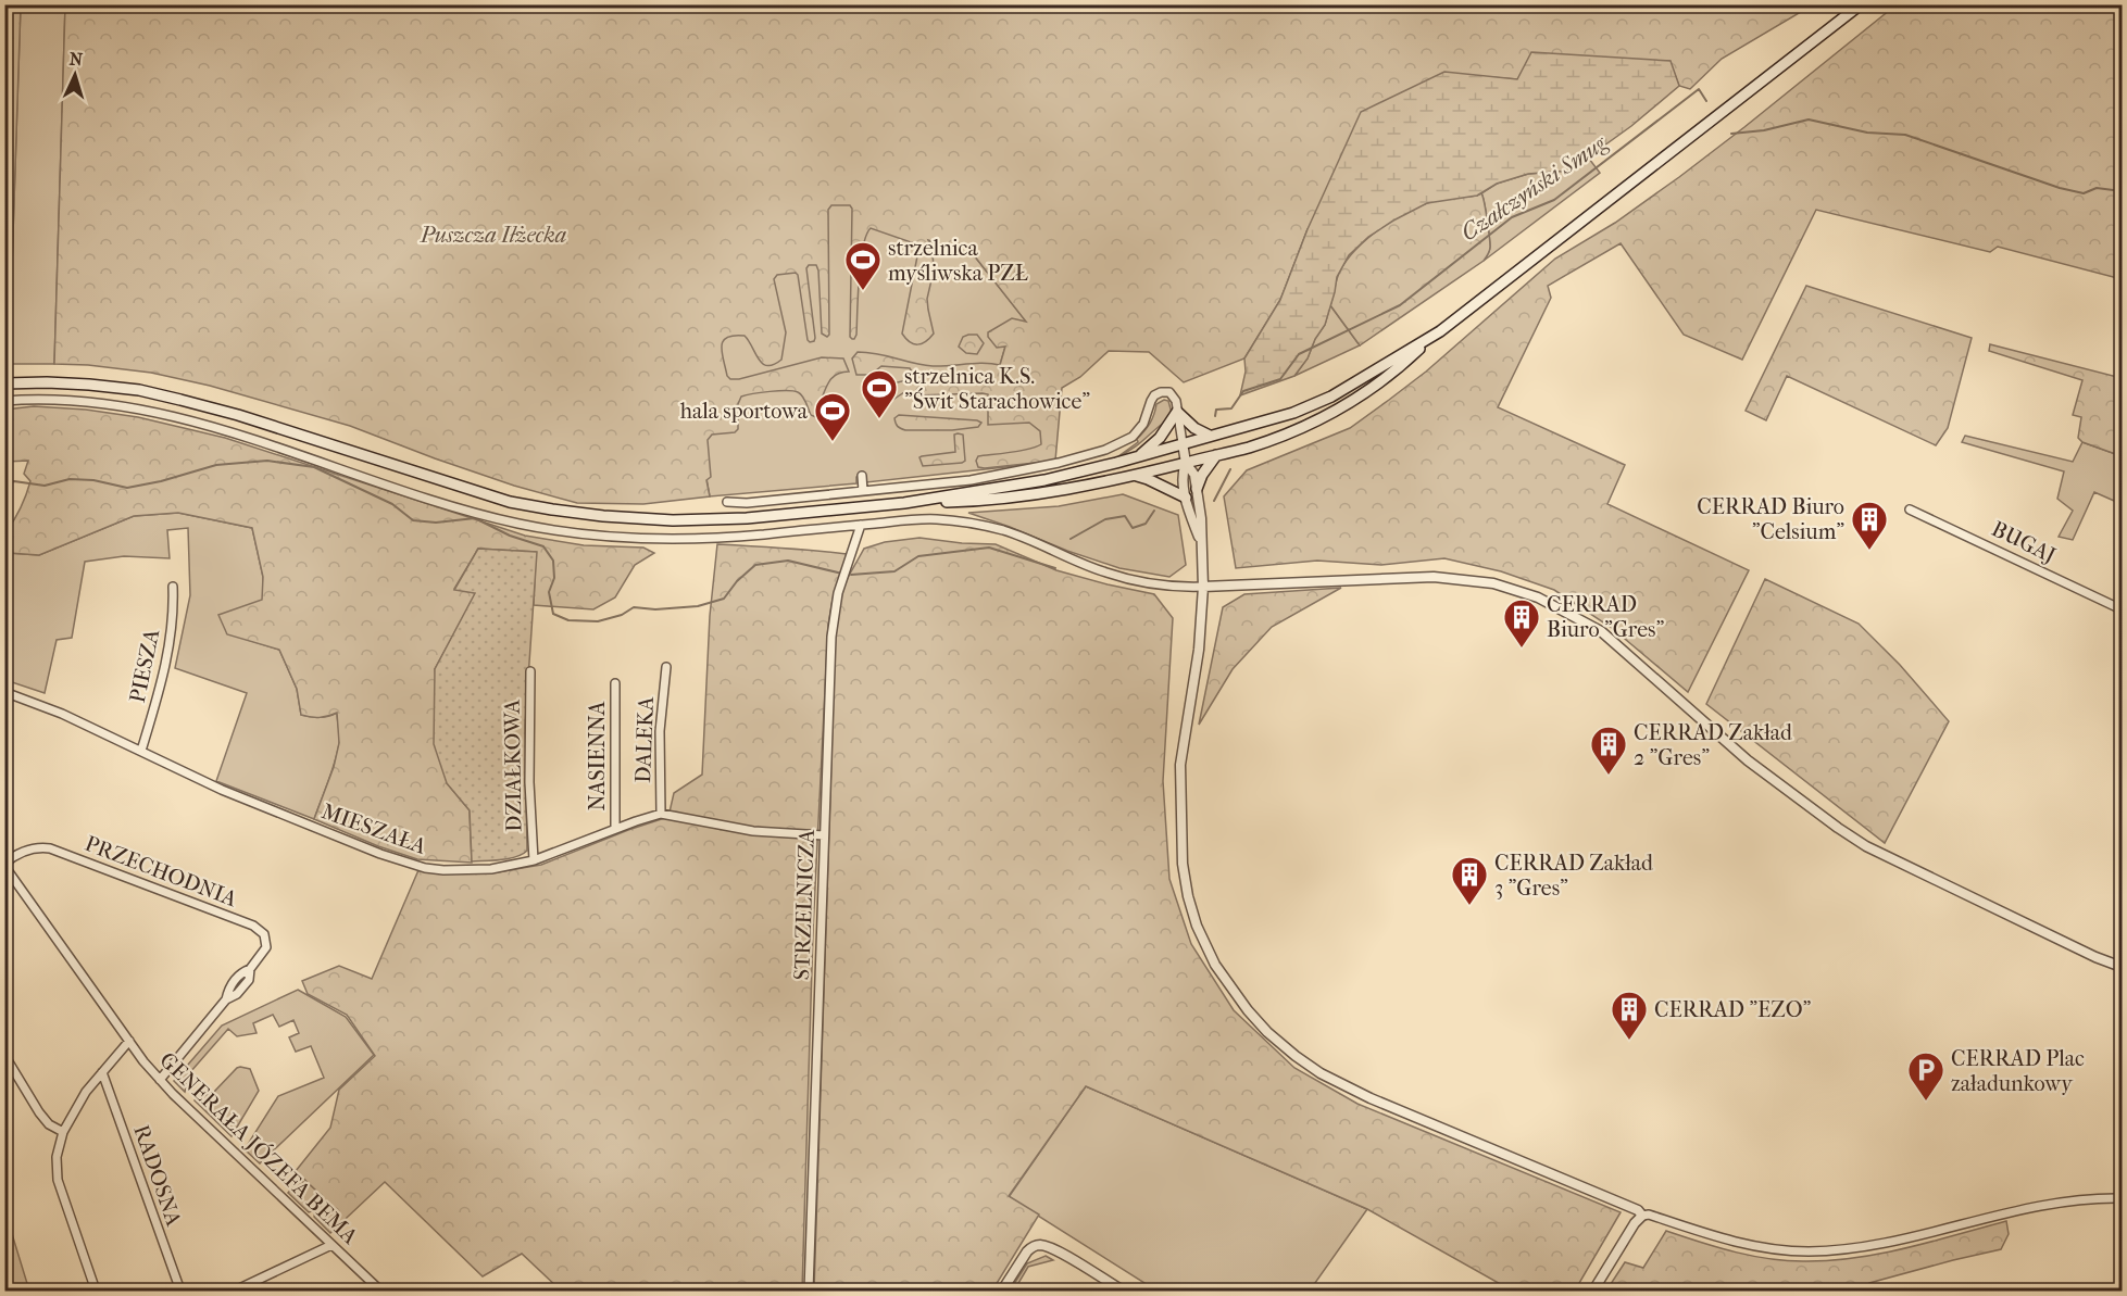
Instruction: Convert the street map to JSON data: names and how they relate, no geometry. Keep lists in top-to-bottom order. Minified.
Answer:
{"streets":{"street":["BUGAJ","PIESZA","DALEKA","NASIENNA","DZIAŁKOWA","MIESZAŁA","PRZECHODNIA","STRZELNICZA","GENERAŁA JÓZEFA BEMA","RADOSNA"]},"crossings":[["PIESZA","MIESZAŁA"],["DALEKA","MIESZAŁA"],["NASIENNA","MIESZAŁA"],["DZIAŁKOWA","MIESZAŁA"],["MIESZAŁA","STRZELNICZA"],["PRZECHODNIA","GENERAŁA JÓZEFA BEMA"]],"water":["Czałczyński Smug"],"parks":["Puszcza Iłżecka"],"places":{"sports":["strzelnica myśliwska PZŁ","strzelnica K.S. \"Świt Starachowice\"","hala sportowa"],"building":["CERRAD Biuro \"Celsium\"","CERRAD Biuro \"Gres\"","CERRAD Zakład 2 \"Gres\"","CERRAD Zakład 3 \"Gres\"","CERRAD \"EZO\""],"parking":["CERRAD Plac załadunkowy"]},"north":"top"}
